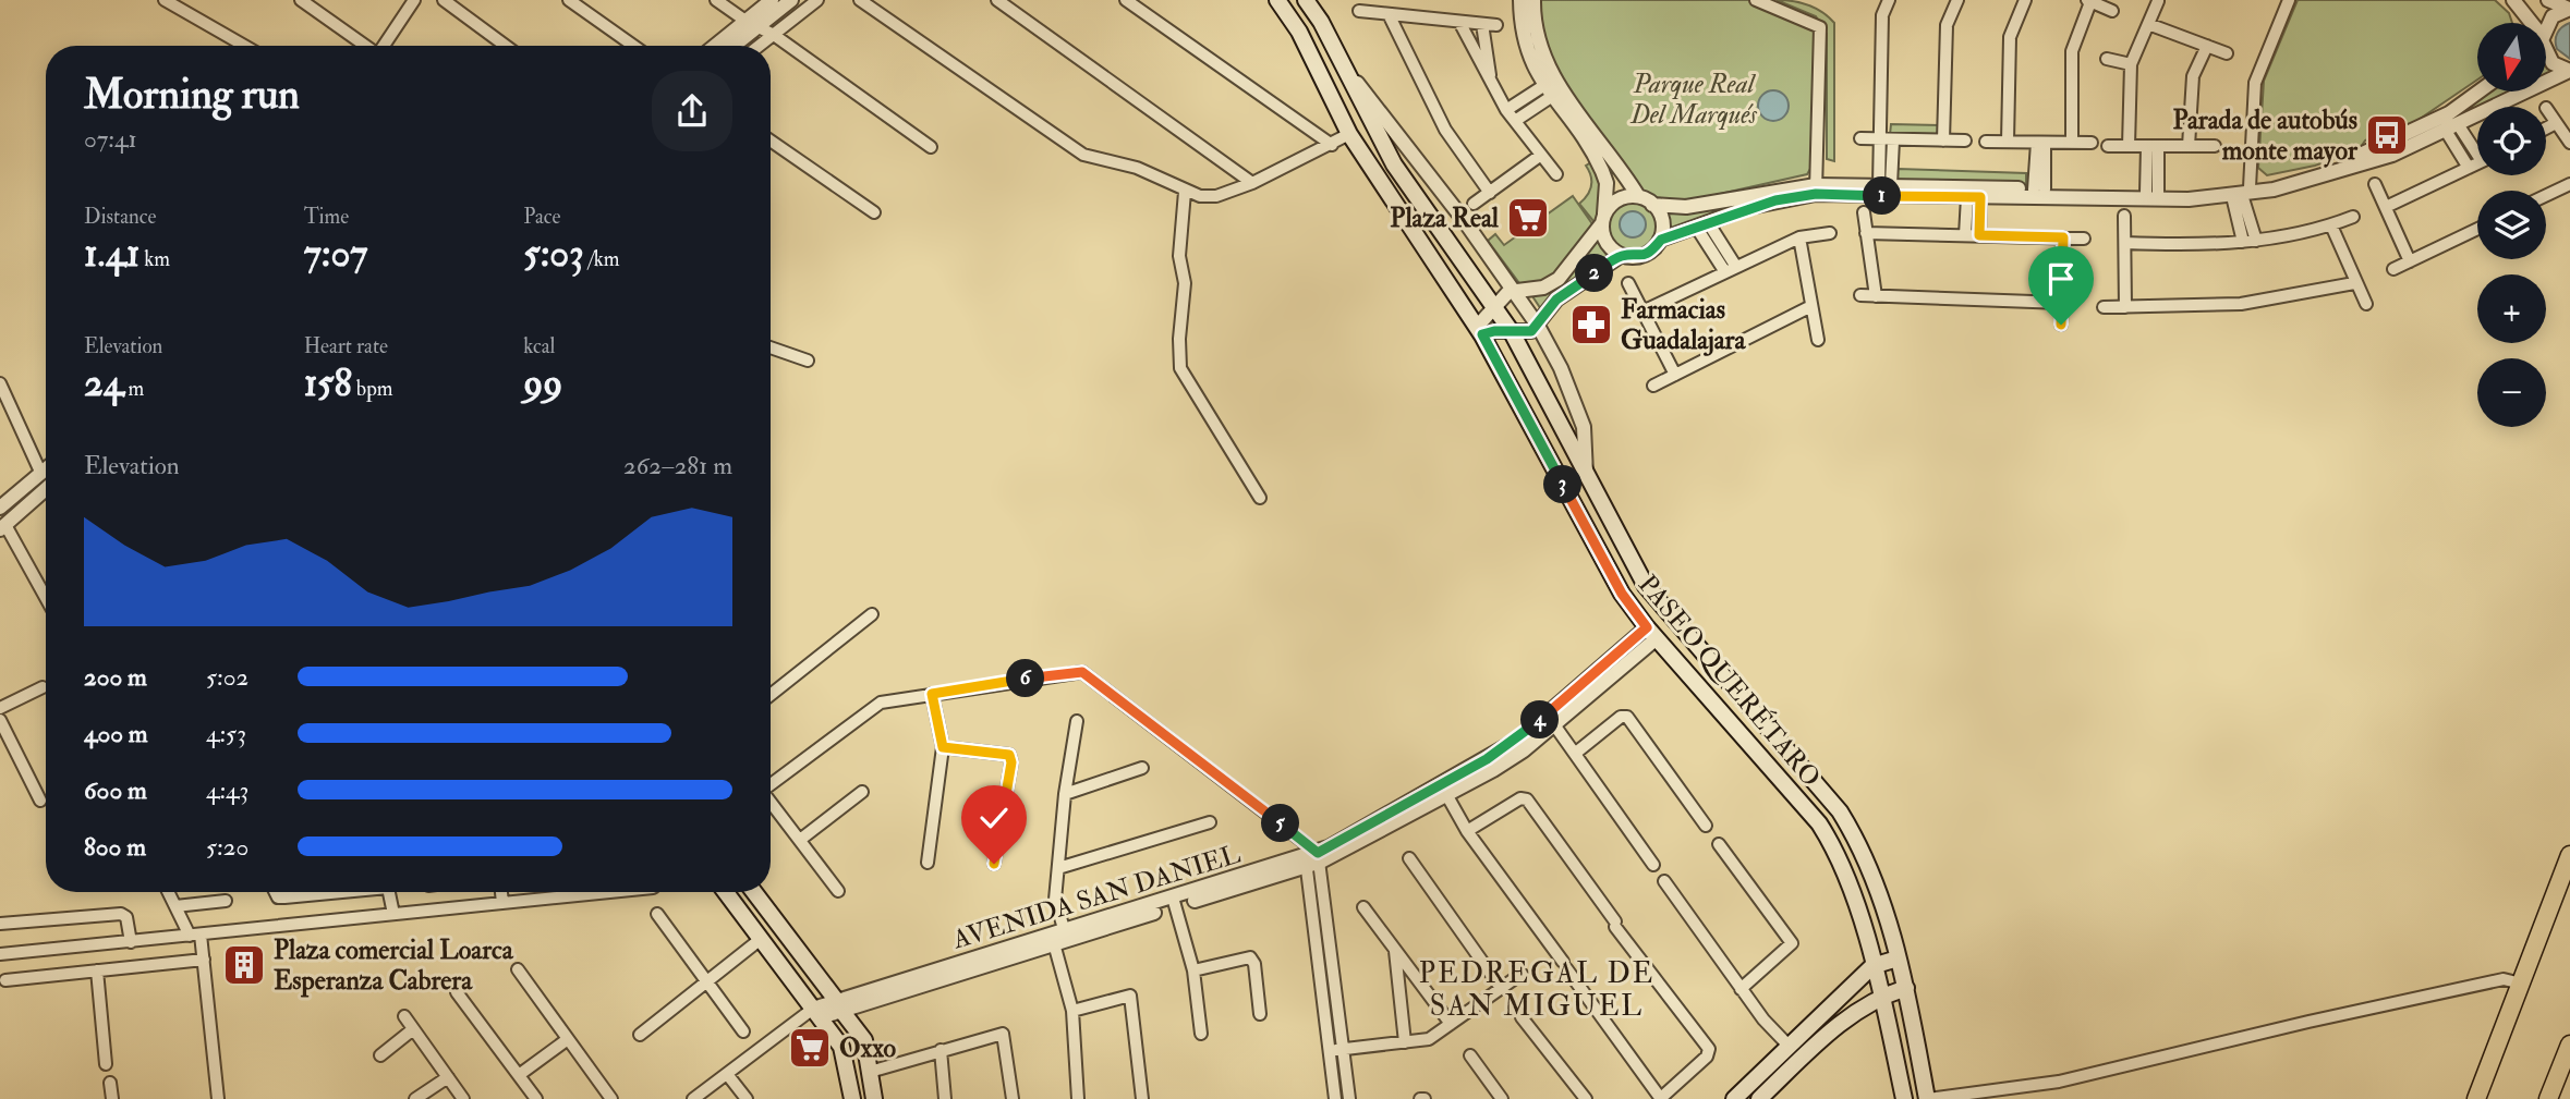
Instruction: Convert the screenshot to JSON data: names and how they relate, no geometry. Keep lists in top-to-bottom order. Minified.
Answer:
{"streets":{"main road":["PASEO QUERÉTARO"],"street":["AVENIDA SAN DANIEL"]},"crossings":[["PASEO QUERÉTARO","AVENIDA SAN DANIEL"]],"districts":["PEDREGAL DE SAN MIGUEL"],"parks":["Parque Real Del Marqués"],"places":{"bus stop":["Parada de autobús monte mayor"],"supermarket":["Plaza Real","Oxxo"],"pharmacy":["Farmacias Guadalajara"],"building":["Plaza comercial Loarca Esperanza Cabrera"]},"north":"bottom","page":{"map_buttons":["+","−"],"heading":["Morning run","07:41"],"stats":[["Distance","1.41 km"],["Time","7:07"],["Pace","5:03 /km"],["Elevation","24 m"],["Heart rate","158 bpm"],["kcal","99"]],"pins":["1","2","3","6","4","5"],"chart":["Elevation","262–281 m"],"list":[{"name":"200 m","note":"5:02"},{"name":"400 m","note":"4:53"},{"name":"600 m","note":"4:43"},{"name":"800 m","note":"5:20"}]}}
